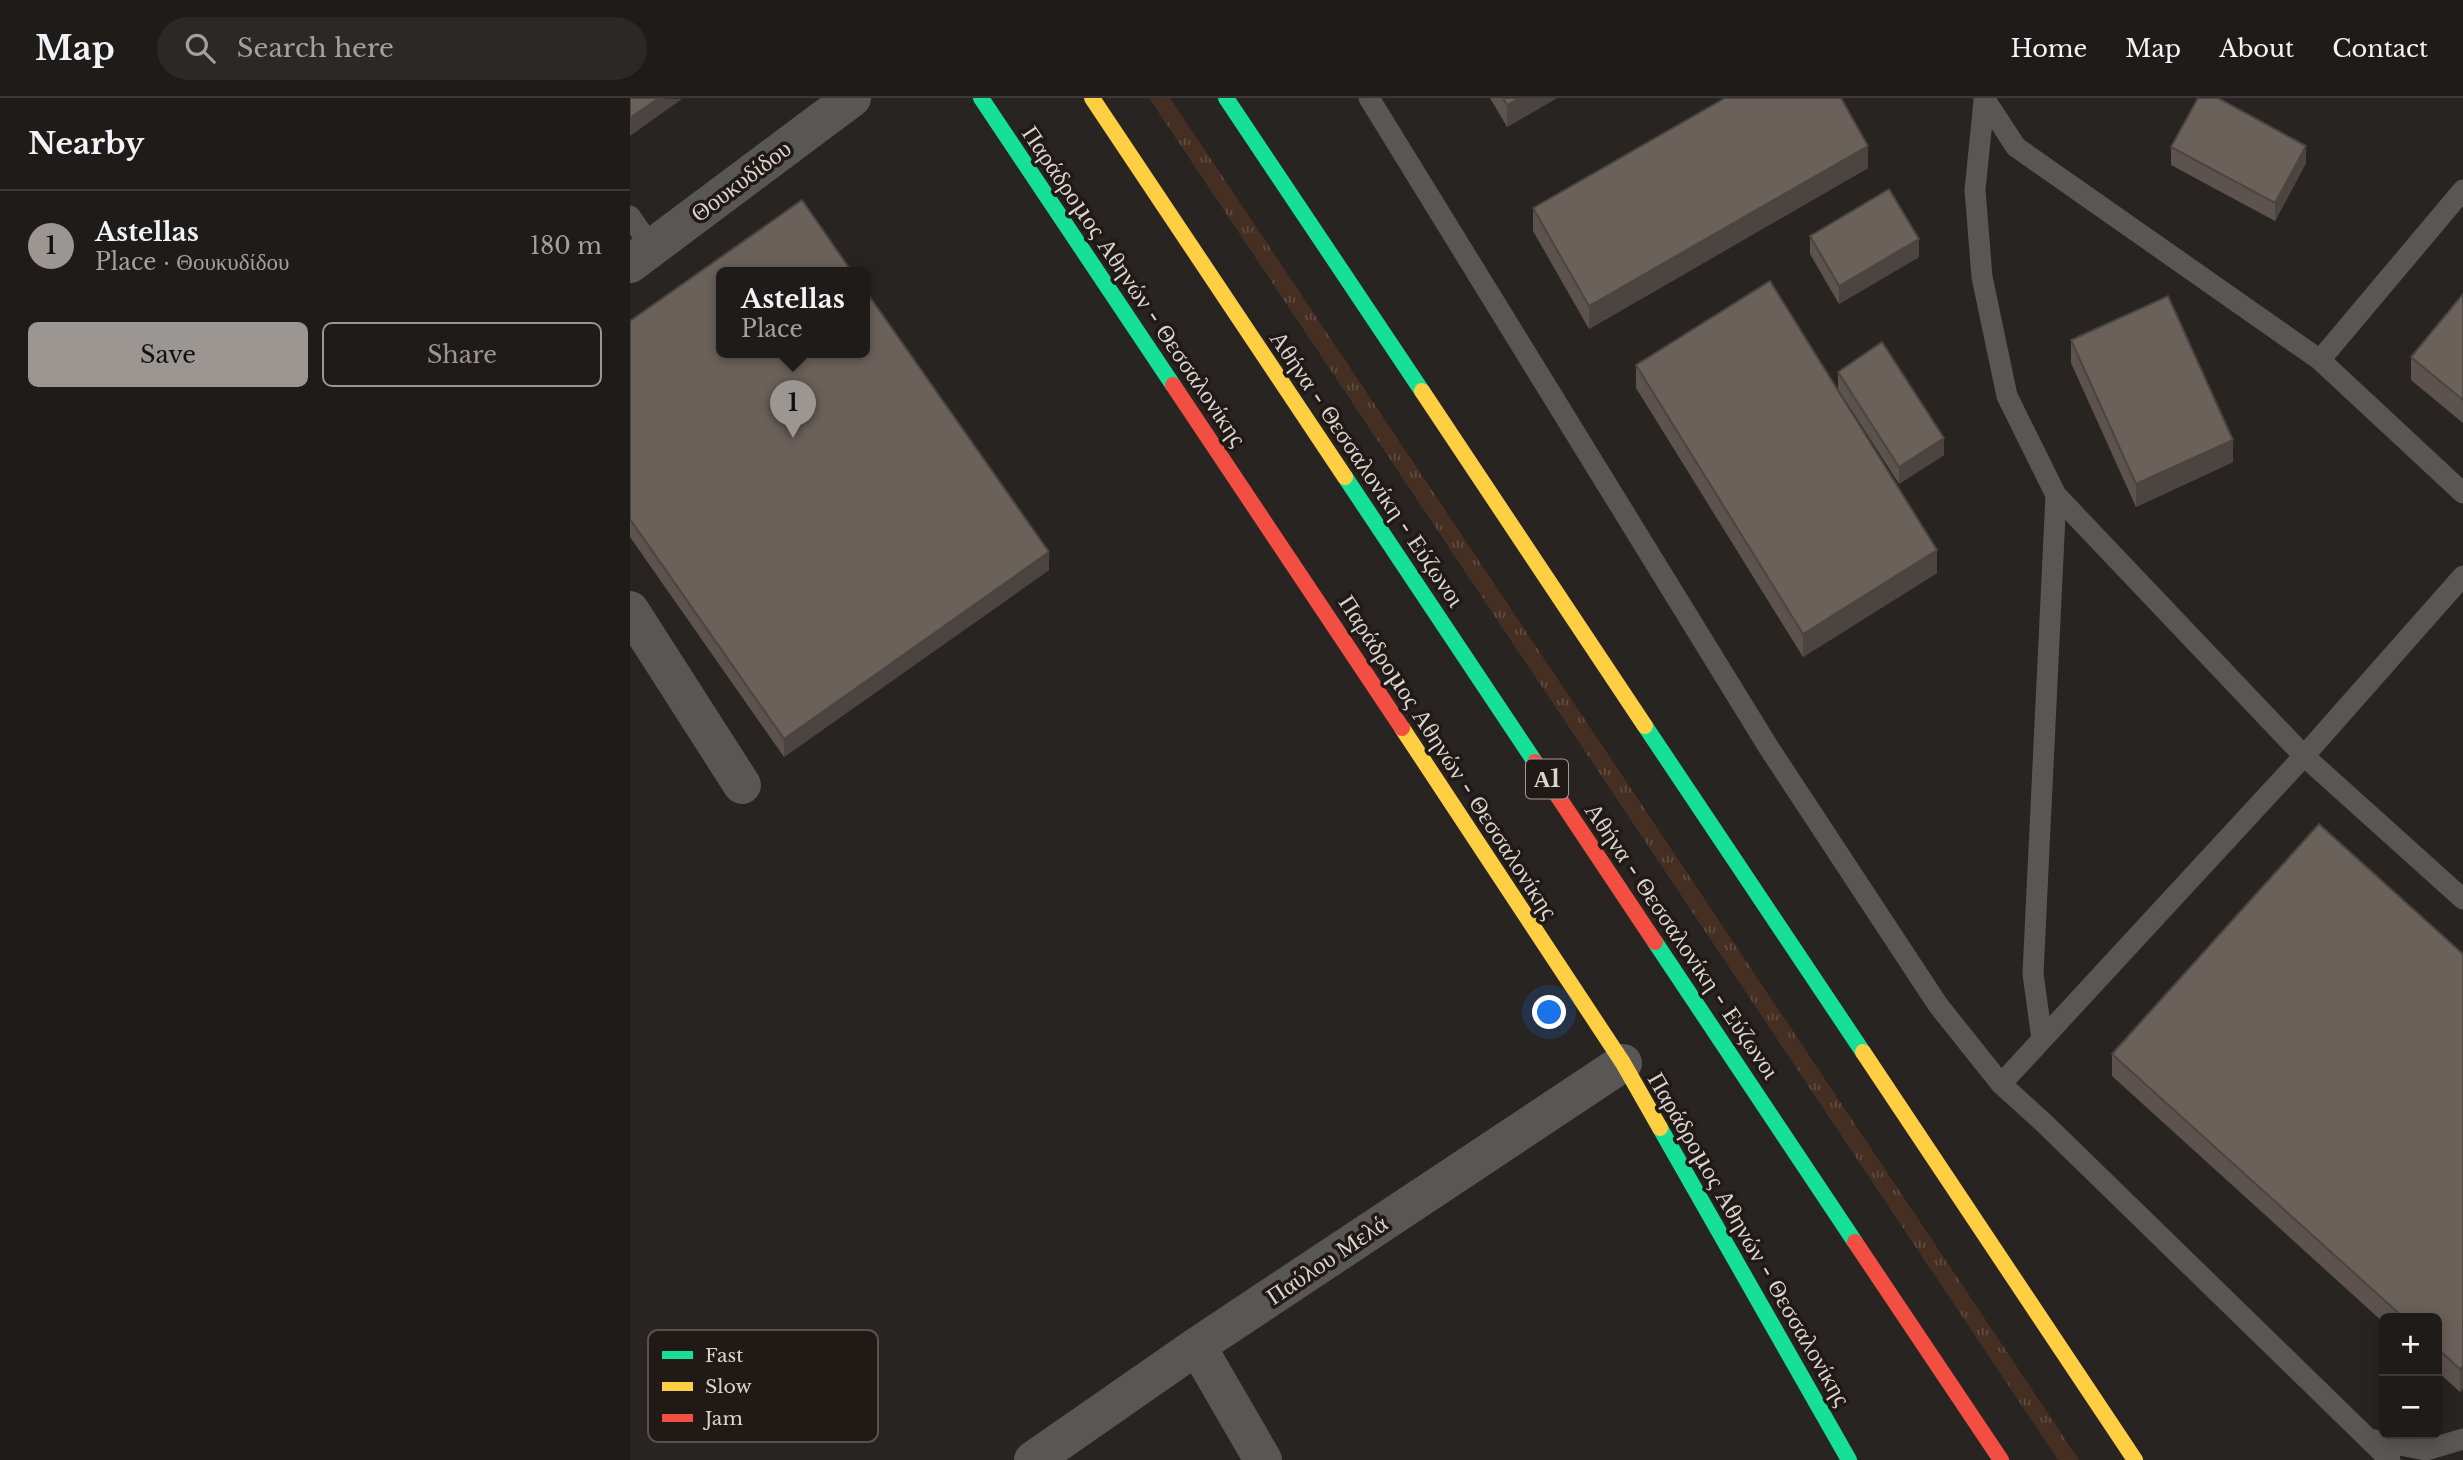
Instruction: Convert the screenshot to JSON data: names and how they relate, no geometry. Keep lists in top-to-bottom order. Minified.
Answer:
{"streets":{"main road":["Παράδρομος Αθηνών - Θεσσαλονίκης","Αθήνα - Θεσσαλονίκη - Εύζωνοι","Α1"],"street":["Θουκυδίδου","Παύλου Μελά"]},"crossings":[["Παράδρομος Αθηνών - Θεσσαλονίκης","Παύλου Μελά"]],"legend":["Fast","Slow","Jam"],"page":{"header":"Map","search":"Search here","nav":["Home","Map","About","Contact"],"heading":"Nearby","list":[{"mark":"1","name":"Astellas","note":"Place · Θουκυδίδου","value":"180 m"}],"popup":["Astellas","Place"],"buttons":["Save","Share"],"pins":"1","map_buttons":["+","−"]}}
